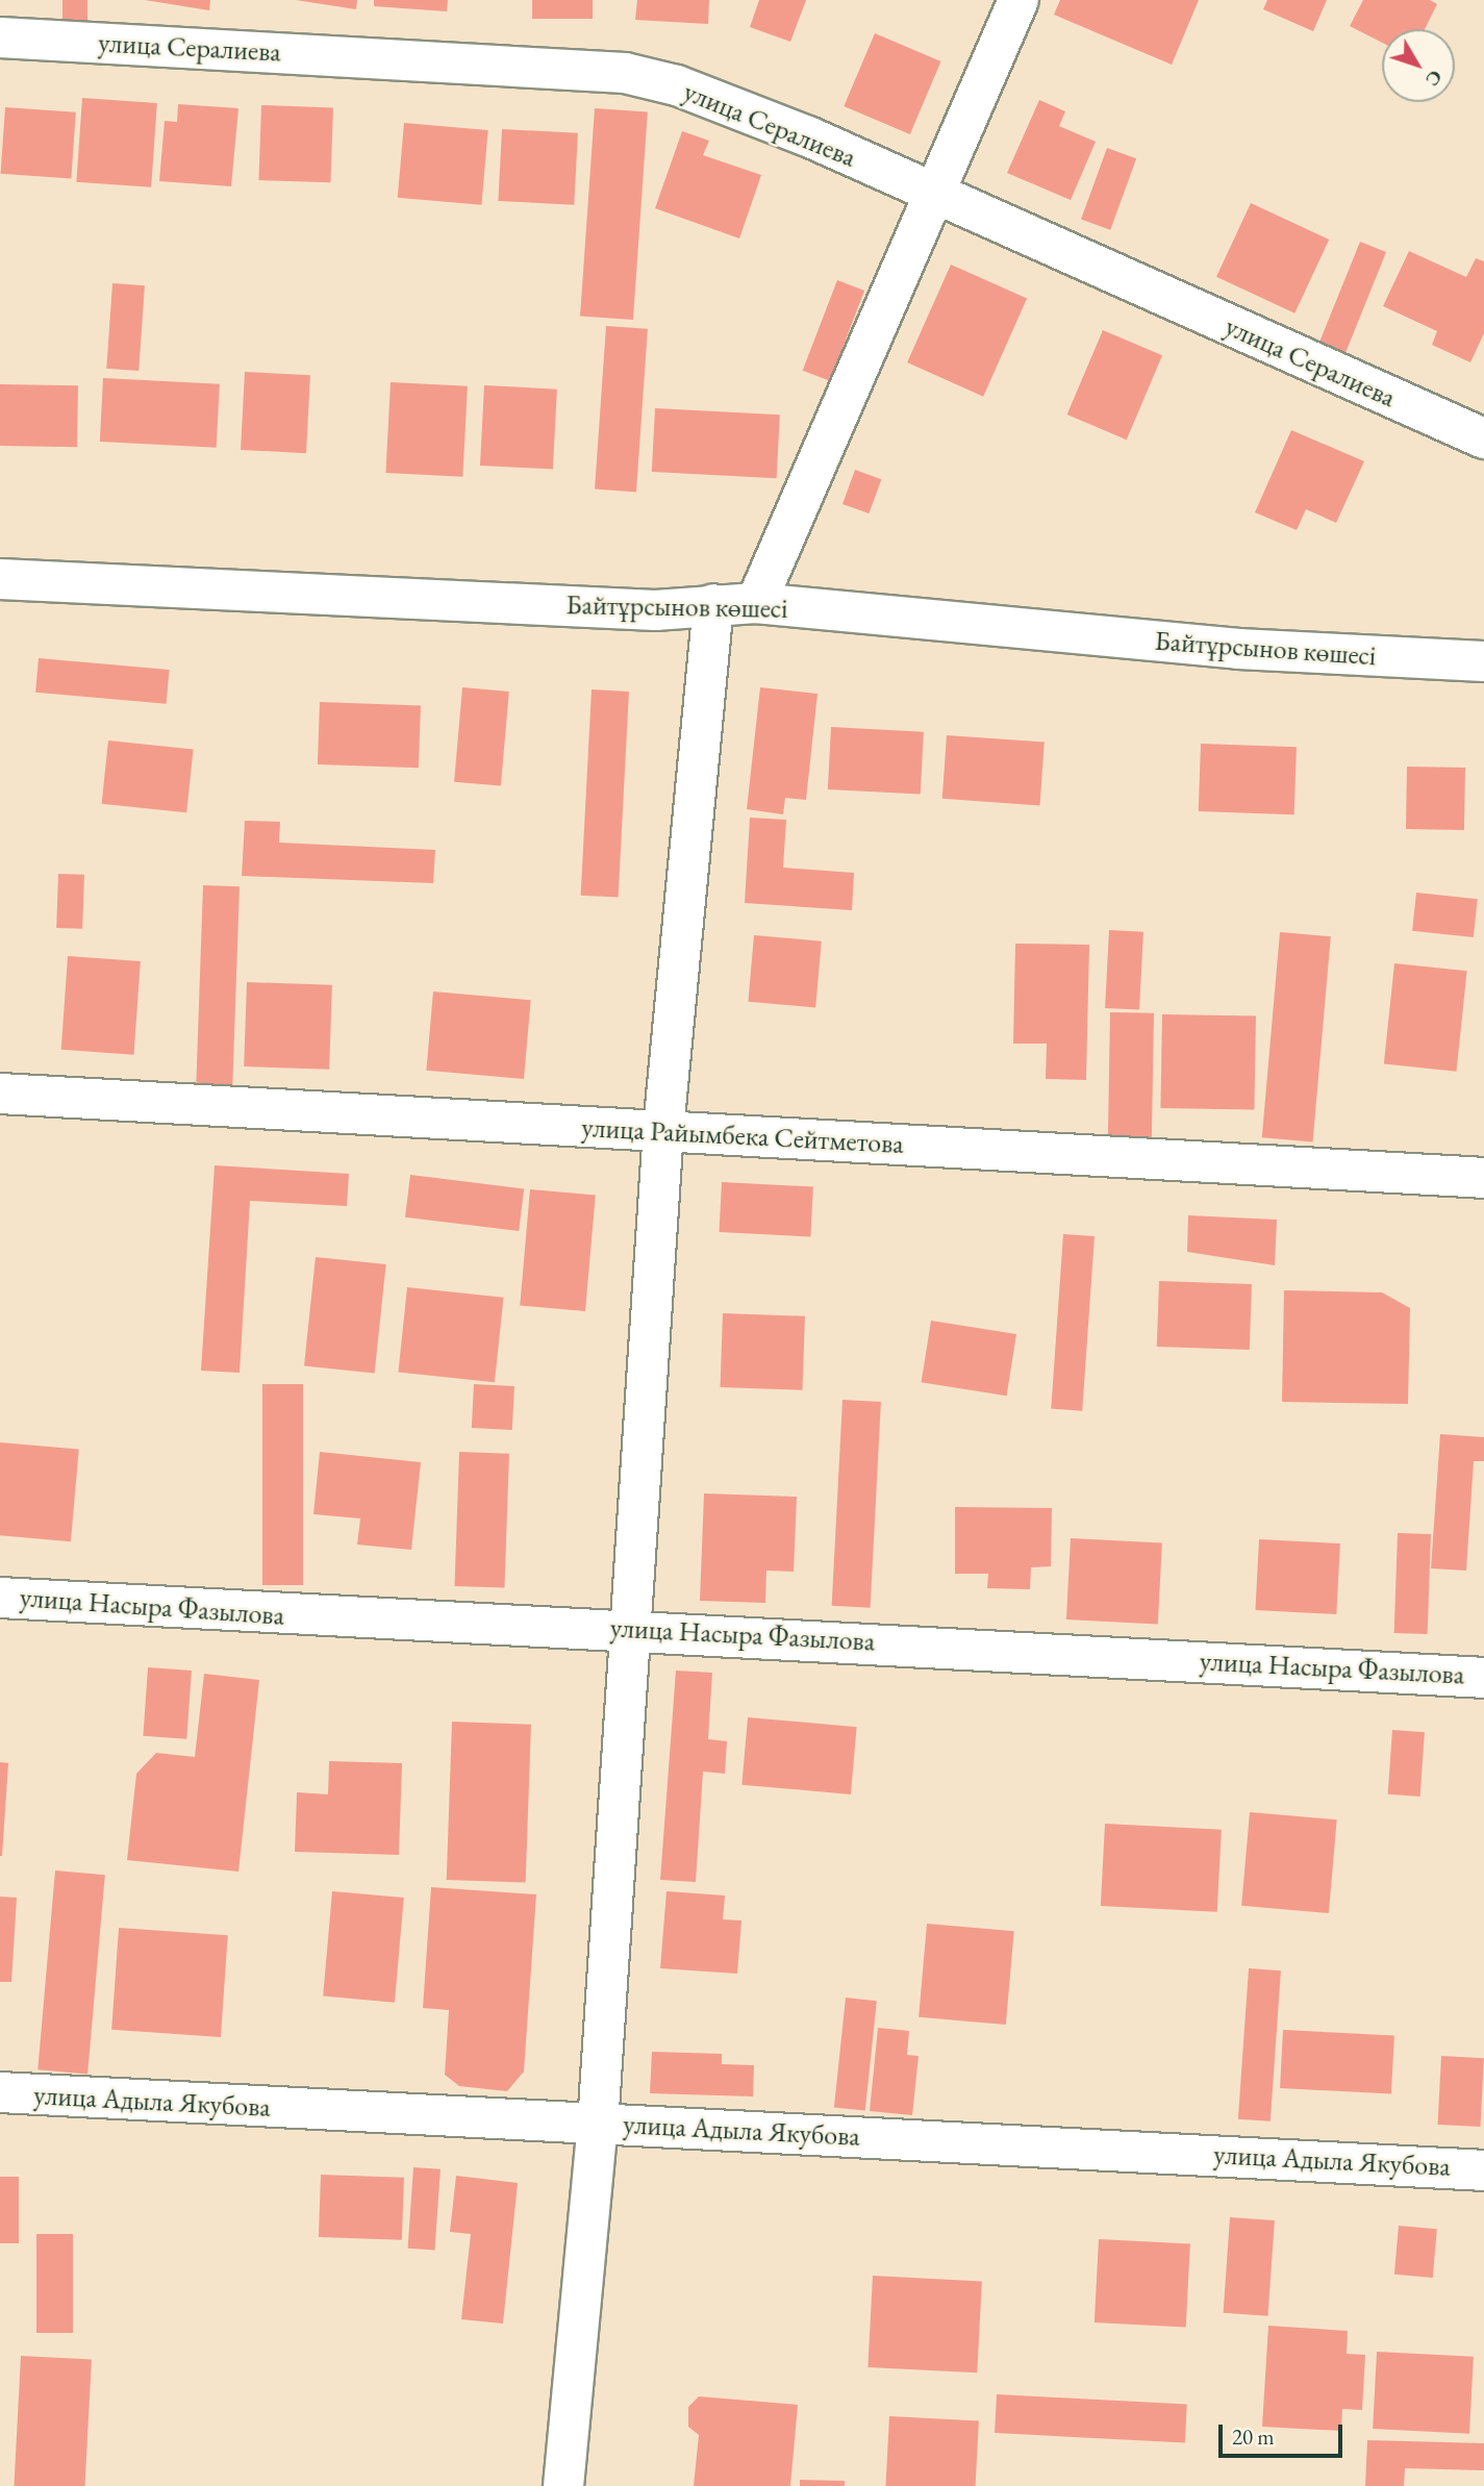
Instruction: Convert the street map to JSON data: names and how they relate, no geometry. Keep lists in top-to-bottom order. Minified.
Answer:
{"streets":{"street":["улица Сералиева","Байтұрсынов көшесі","улица Райымбека Сейтметова","улица Насыра Фазылова","улица Адыла Якубова"]},"scale_bar":"20 m","north":"bottom right"}
